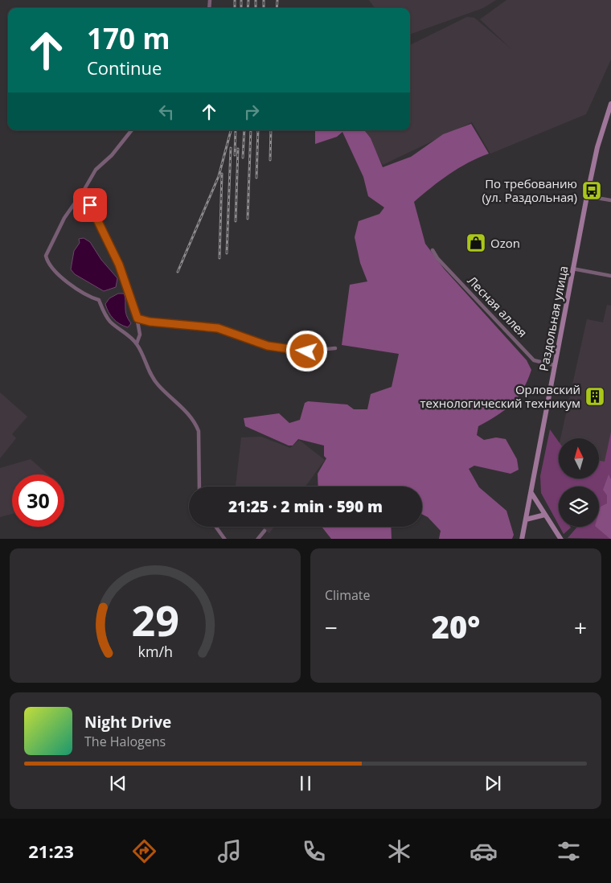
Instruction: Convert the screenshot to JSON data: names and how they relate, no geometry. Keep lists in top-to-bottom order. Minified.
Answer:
{"streets":{"main road":["Раздольная улица"],"street":["Лесная аллея"]},"crossings":[["Лесная аллея","Раздольная улица"]],"places":{"bus stop":["По требованию (ул. Раздольная)"],"shop":["Ozon"],"building":["Орловский технологический техникум"]},"north":"top","page":{"turn":["170 m","Continue"],"limit":"30","trip":"21:25 · 2 min · 590 m","tile":"Climate","heat":["−","20°","+"],"song":["Night Drive","The Halogens"],"tabs":"21:23","gauge":["29","km/h"]}}
